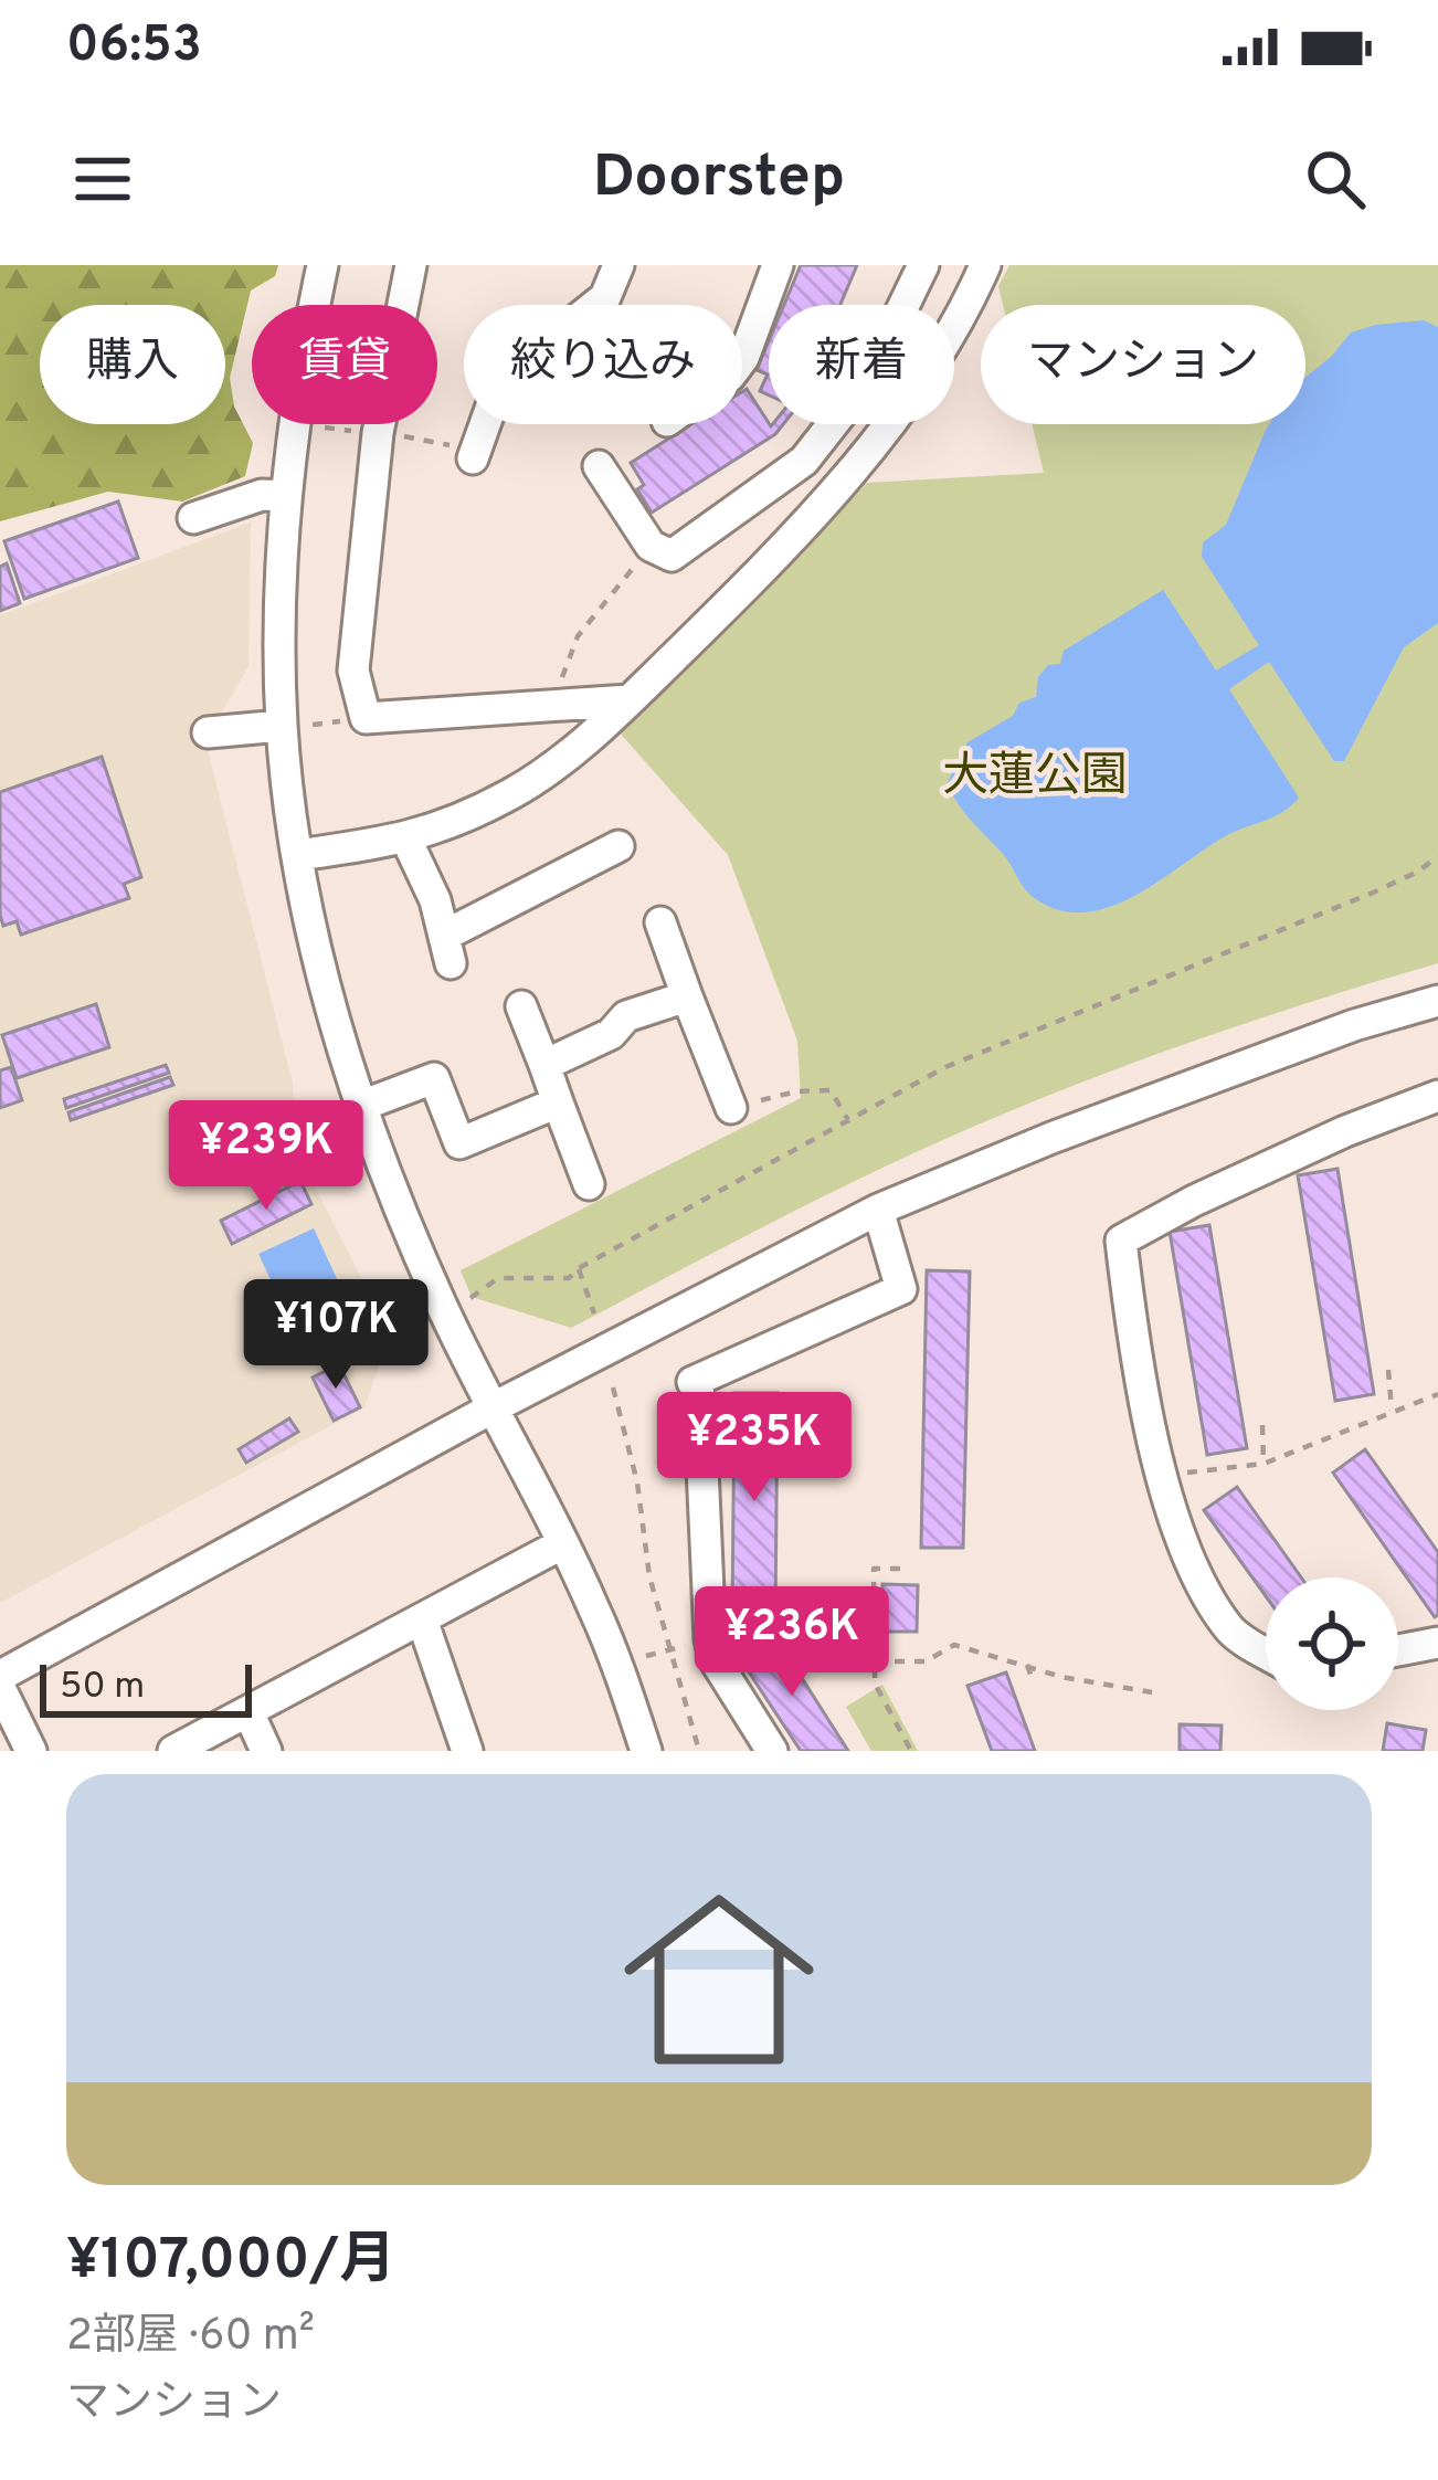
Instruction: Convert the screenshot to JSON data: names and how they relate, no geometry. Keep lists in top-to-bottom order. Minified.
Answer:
{"parks":["大蓮公園"],"scale_bar":"50 m","page":{"status":"06:53","header":"Doorstep","chip":["購入","賃貸","絞り込み","新着","マンション"],"price":["¥239K","¥107K","¥235K","¥236K"],"scale":"50 m","list":[{"name":"¥107,000/月","note":"2部屋 · 60 m² · マンション"}]}}
